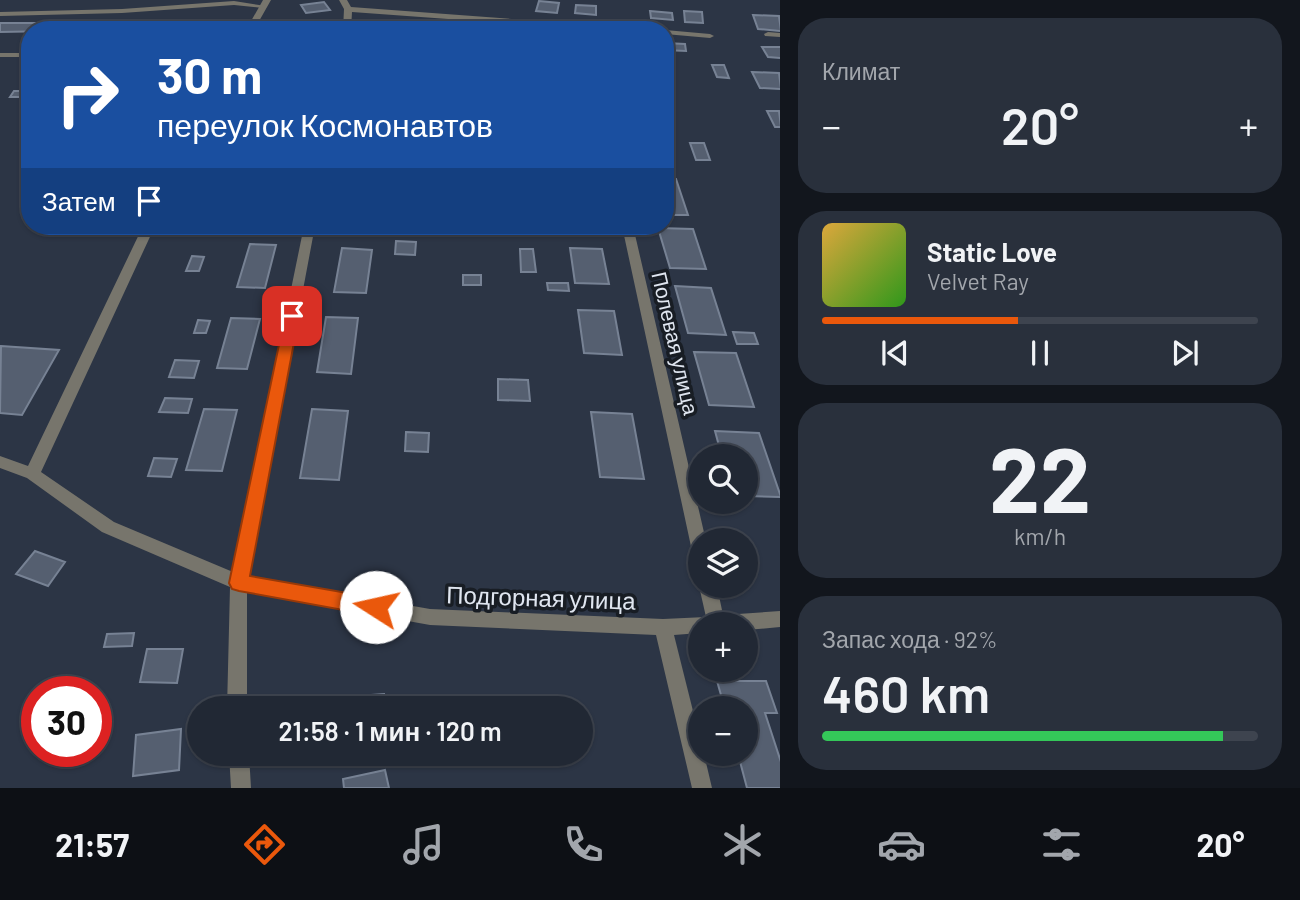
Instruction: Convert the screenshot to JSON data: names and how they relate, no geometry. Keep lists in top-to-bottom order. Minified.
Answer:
{"streets":{"street":["Полевая улица","Подгорная улица"]},"page":{"tile":["Климат",["22","km/h"],["Запас хода · 92%","460 km"]],"turn":["30 m","переулок Космонавтов"],"heat":["−","20°","+"],"then":"Затем","song":["Static Love","Velvet Ray"],"map_buttons":["+","−"],"limit":"30","trip":"21:58 · 1 мин · 120 m","tabs":["21:57","20°"]}}
